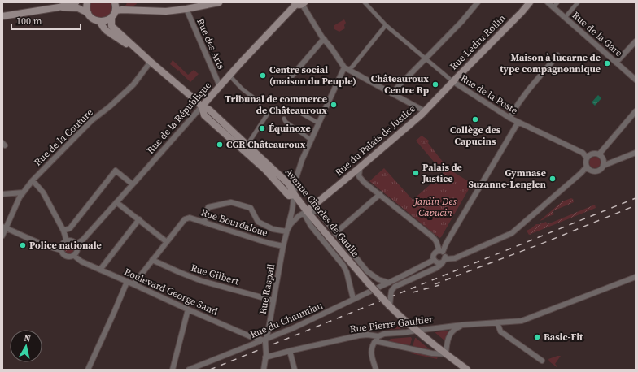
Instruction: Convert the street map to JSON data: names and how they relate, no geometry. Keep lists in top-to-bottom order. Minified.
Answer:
{"streets":{"main road":["Rue Ledru Rollin","Rue de la République","Rue du Palais de Justice","Avenue Charles de Gaulle"],"street":["Rue de la Gare","Rue des Arts","Rue de la Poste","Rue de la Couture","Rue Bourdaloue","Rue Gilbert","Rue Raspail","Boulevard George Sand","Rue du Chaumiau","Rue Pierre Gaultier"]},"crossings":[["Rue Ledru Rollin","Rue de la Poste"],["Rue Ledru Rollin","Rue du Palais de Justice"],["Rue des Arts","Rue de la République"],["Rue de la Poste","Rue du Palais de Justice"],["Rue de la République","Avenue Charles de Gaulle"],["Rue de la République","Boulevard George Sand"],["Rue de la Couture","Avenue Charles de Gaulle"],["Rue du Palais de Justice","Avenue Charles de Gaulle"],["Rue du Palais de Justice","Rue Raspail"],["Avenue Charles de Gaulle","Rue Raspail"],["Avenue Charles de Gaulle","Rue Pierre Gaultier"],["Rue Bourdaloue","Rue Gilbert"],["Rue Bourdaloue","Rue Raspail"],["Rue Bourdaloue","Boulevard George Sand"],["Rue Gilbert","Rue Raspail"],["Rue Raspail","Boulevard George Sand"],["Rue Raspail","Rue du Chaumiau"],["Rue Raspail","Rue Pierre Gaultier"],["Boulevard George Sand","Rue du Chaumiau"]],"parks":["Jardin Des Capucin"],"places":["Maison à lucarne de type compagnonnique","Centre social (maison du Peuple)","Châteauroux Centre Rp","Tribunal de commerce de Châteauroux","Collège des Capucins","Équinoxe","CGR Châteauroux","Palais de Justice","Gymnase Suzanne-Lenglen","Police nationale","Basic-Fit"],"scale_bar":"100 m","north":"top"}
